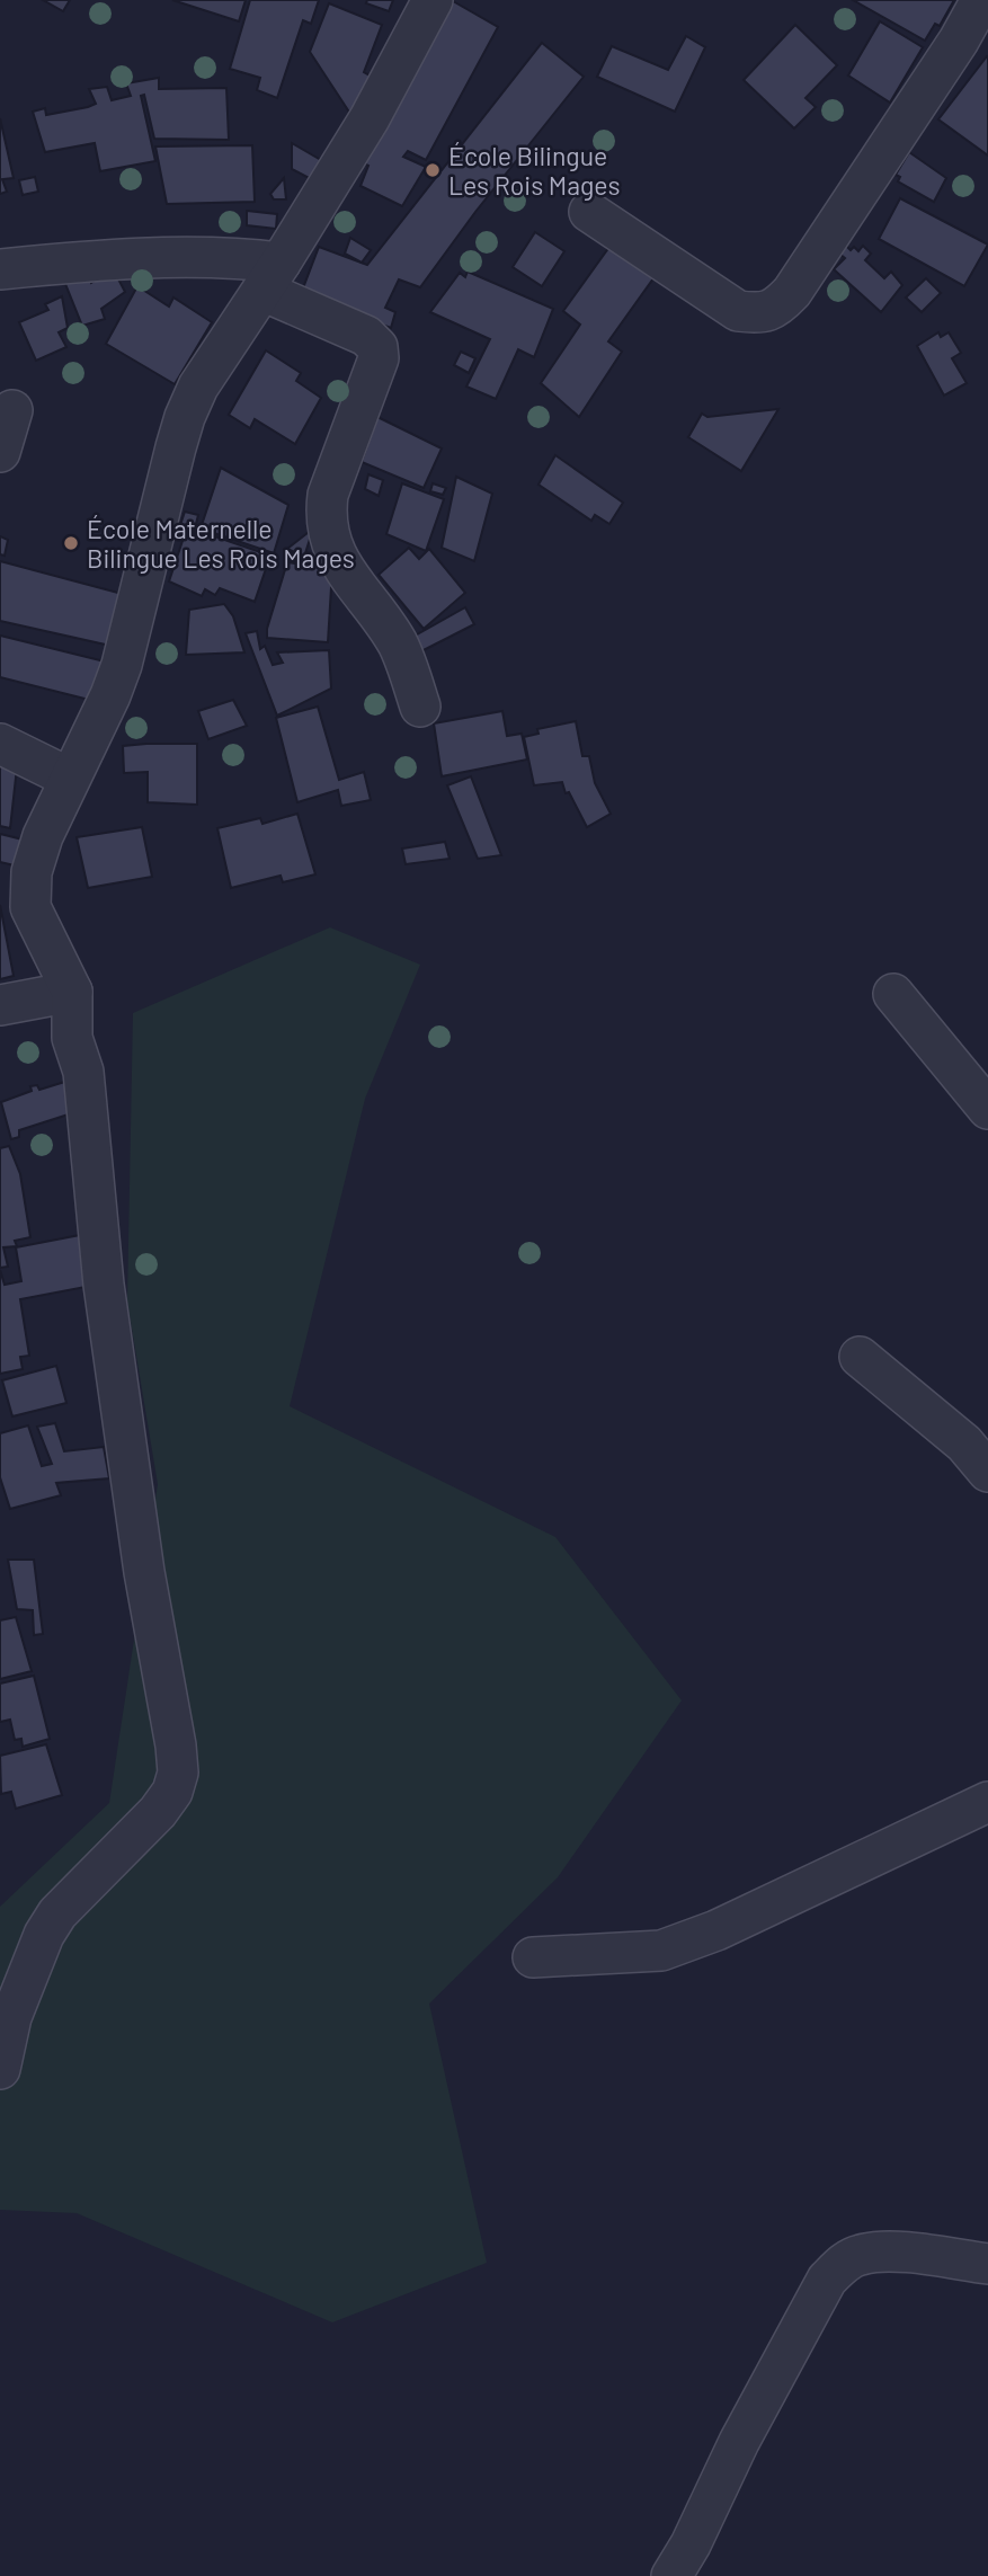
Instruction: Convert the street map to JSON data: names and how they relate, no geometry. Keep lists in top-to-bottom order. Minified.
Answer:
{"places":["École Bilingue Les Rois Mages","École Maternelle Bilingue Les Rois Mages"]}
